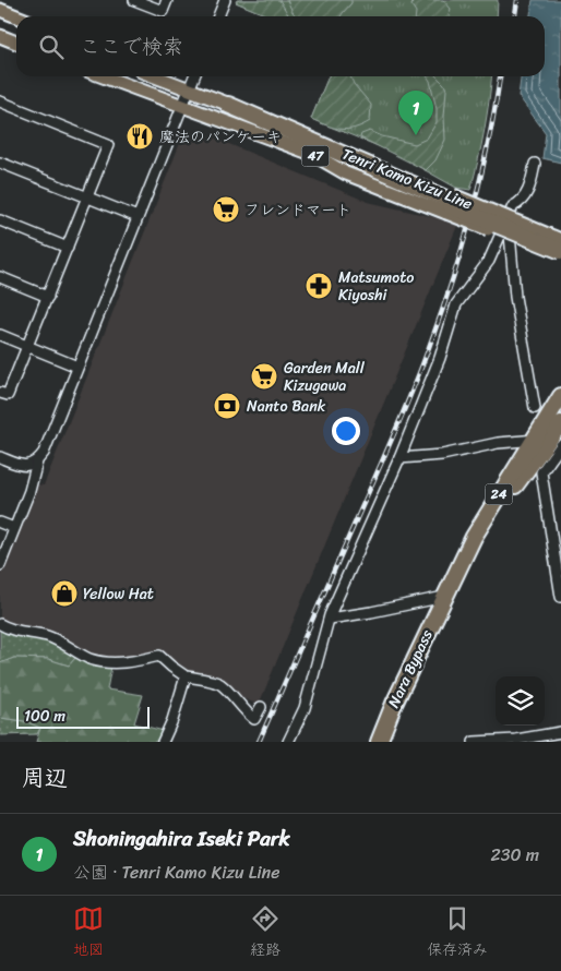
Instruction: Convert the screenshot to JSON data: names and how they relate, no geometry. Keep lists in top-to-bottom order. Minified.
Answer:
{"streets":{"highway":["24","Nara Bypass"],"main road":["47","Tenri Kamo Kizu Line"]},"places":{"restaurant":["魔法のパンケーキ"],"supermarket":["フレンドマート","Garden Mall Kizugawa"],"pharmacy":["Matsumoto Kiyoshi"],"bank":["Nanto Bank"],"shop":["Yellow Hat"]},"scale_bar":"100 m","page":{"search":"ここで検索","pins":"1","scale":"100 m","heading":"周辺","list":[{"mark":"1","name":"Shoningahira Iseki Park","note":"公園 · Tenri Kamo Kizu Line","value":"230 m"}],"nav":["地図","経路","保存済み"]}}
